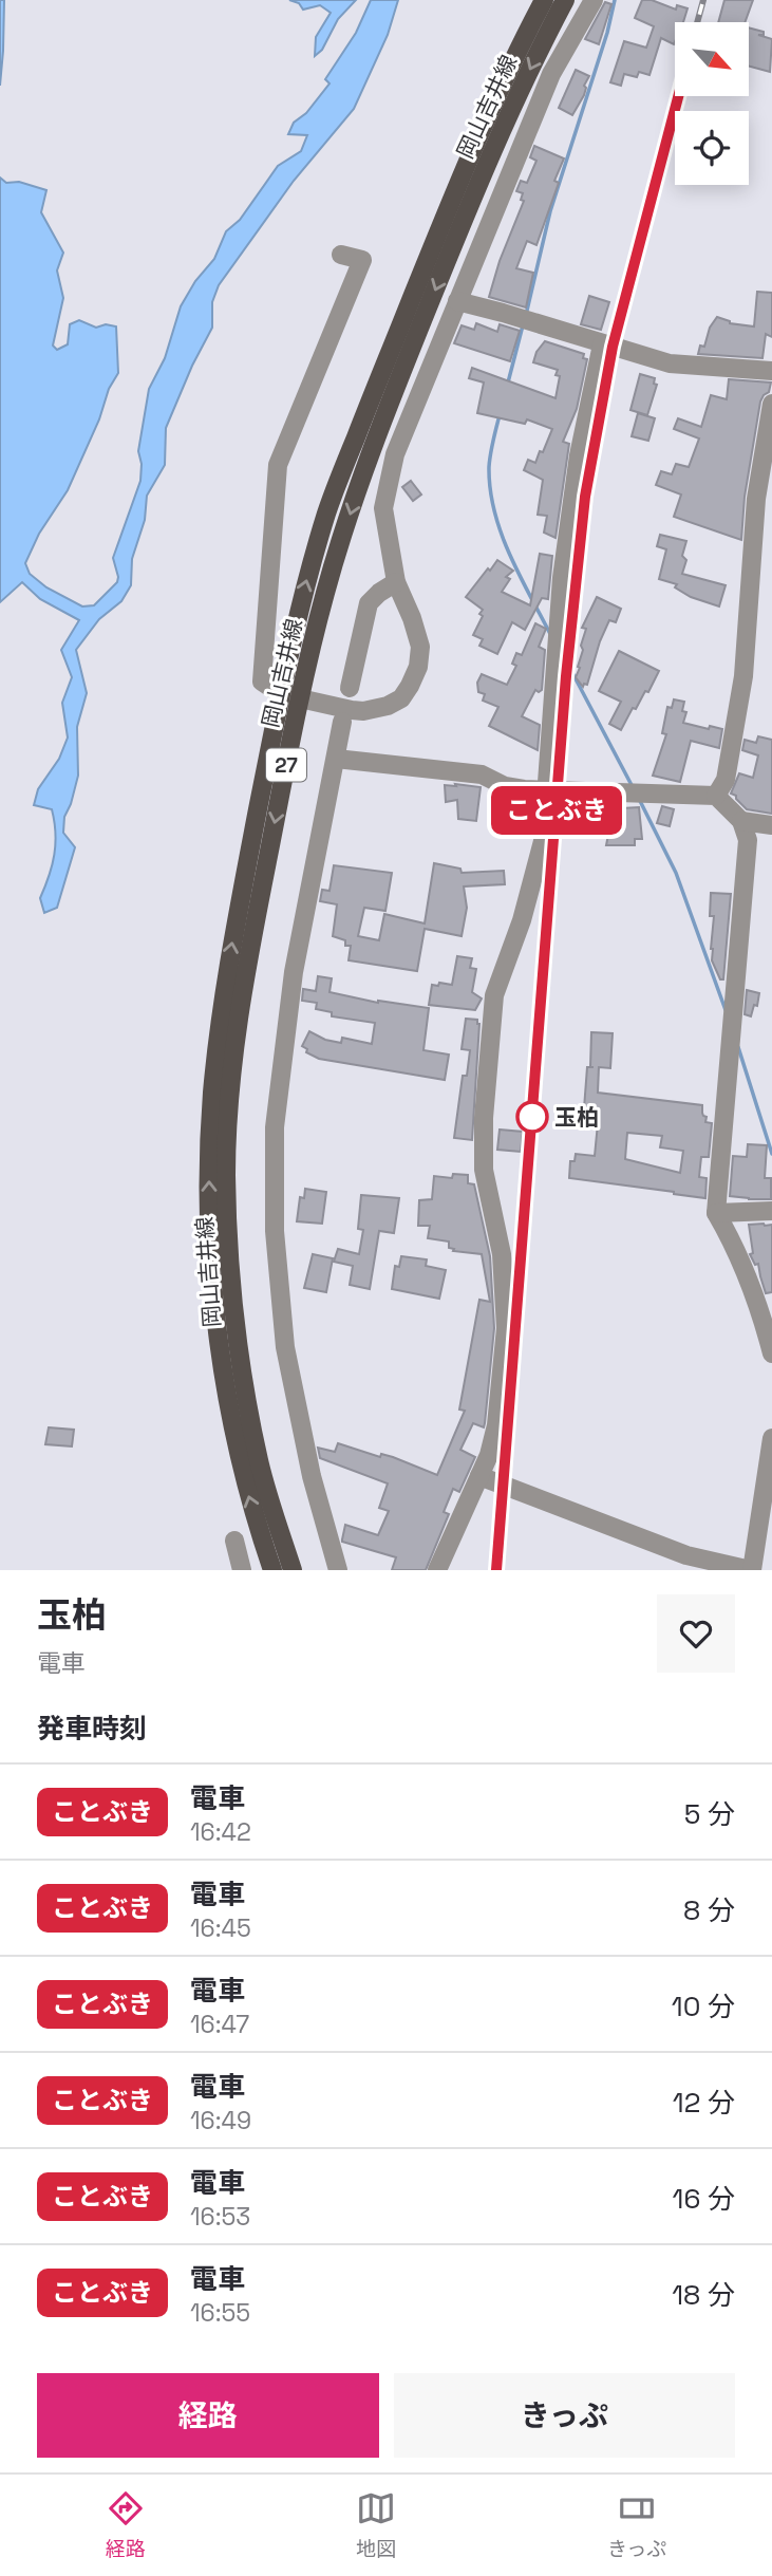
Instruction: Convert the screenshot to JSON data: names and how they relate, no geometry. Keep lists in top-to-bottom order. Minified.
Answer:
{"streets":{"main road":["岡山吉井線","27"]},"places":["玉柏"],"north":"bottom right","page":{"on_map":"ことぶき","heading":[["玉柏","電車"],"発車時刻"],"list":[{"mark":"ことぶき","name":"電車","note":"16:42","value":"5 分"},{"mark":"ことぶき","name":"電車","note":"16:45","value":"8 分"},{"mark":"ことぶき","name":"電車","note":"16:47","value":"10 分"},{"mark":"ことぶき","name":"電車","note":"16:49","value":"12 分"},{"mark":"ことぶき","name":"電車","note":"16:53","value":"16 分"},{"mark":"ことぶき","name":"電車","note":"16:55","value":"18 分"}],"buttons":["経路","きっぷ"],"tabs":["経路","地図","きっぷ"]}}
